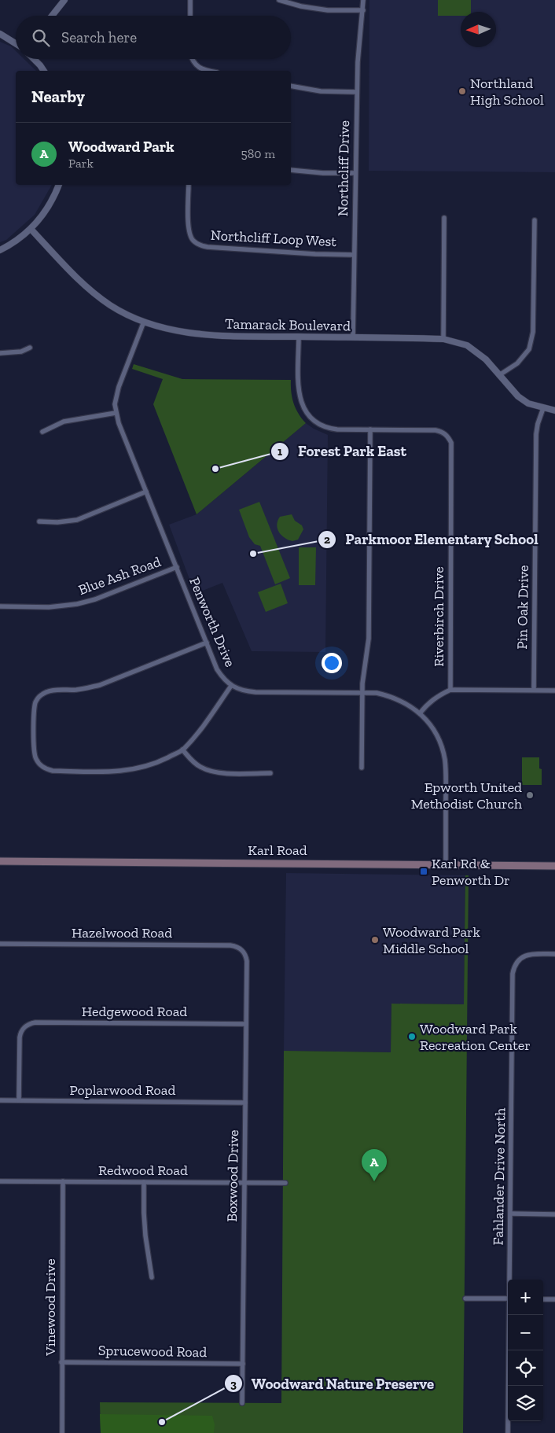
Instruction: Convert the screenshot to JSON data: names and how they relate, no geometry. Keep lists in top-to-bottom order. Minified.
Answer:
{"streets":{"main road":["Karl Road"],"street":["Northcliff Drive","Northcliff Loop West","Tamarack Boulevard","Blue Ash Road","Pin Oak Drive","Riverbirch Drive","Penworth Drive","Hazelwood Road","Hedgewood Road","Poplarwood Road","Redwood Road","Boxwood Drive","Fahlander Drive North","Vinewood Drive","Sprucewood Road"]},"crossings":[["Northcliff Drive","Northcliff Loop West"],["Northcliff Drive","Tamarack Boulevard"],["Tamarack Boulevard","Pin Oak Drive"],["Tamarack Boulevard","Penworth Drive"],["Blue Ash Road","Penworth Drive"],["Penworth Drive","Karl Road"],["Hazelwood Road","Boxwood Drive"],["Hedgewood Road","Poplarwood Road"],["Hedgewood Road","Boxwood Drive"],["Poplarwood Road","Boxwood Drive"],["Redwood Road","Boxwood Drive"],["Redwood Road","Vinewood Drive"],["Boxwood Drive","Sprucewood Road"],["Vinewood Drive","Sprucewood Road"]],"places":{"other":["Northland High School","Forest Park East","Parkmoor Elementary School","Epworth United Methodist Church","Woodward Park Middle School","Woodward Park Recreation Center","Woodward Nature Preserve"],"transit":["Karl Rd & Penworth Dr"]},"north":"left","page":{"search":"Search here","heading":"Nearby","list":[{"mark":"A","name":"Woodward Park","note":"Park","value":"580 m"}],"pins":"A","map_buttons":["+","−"]}}
